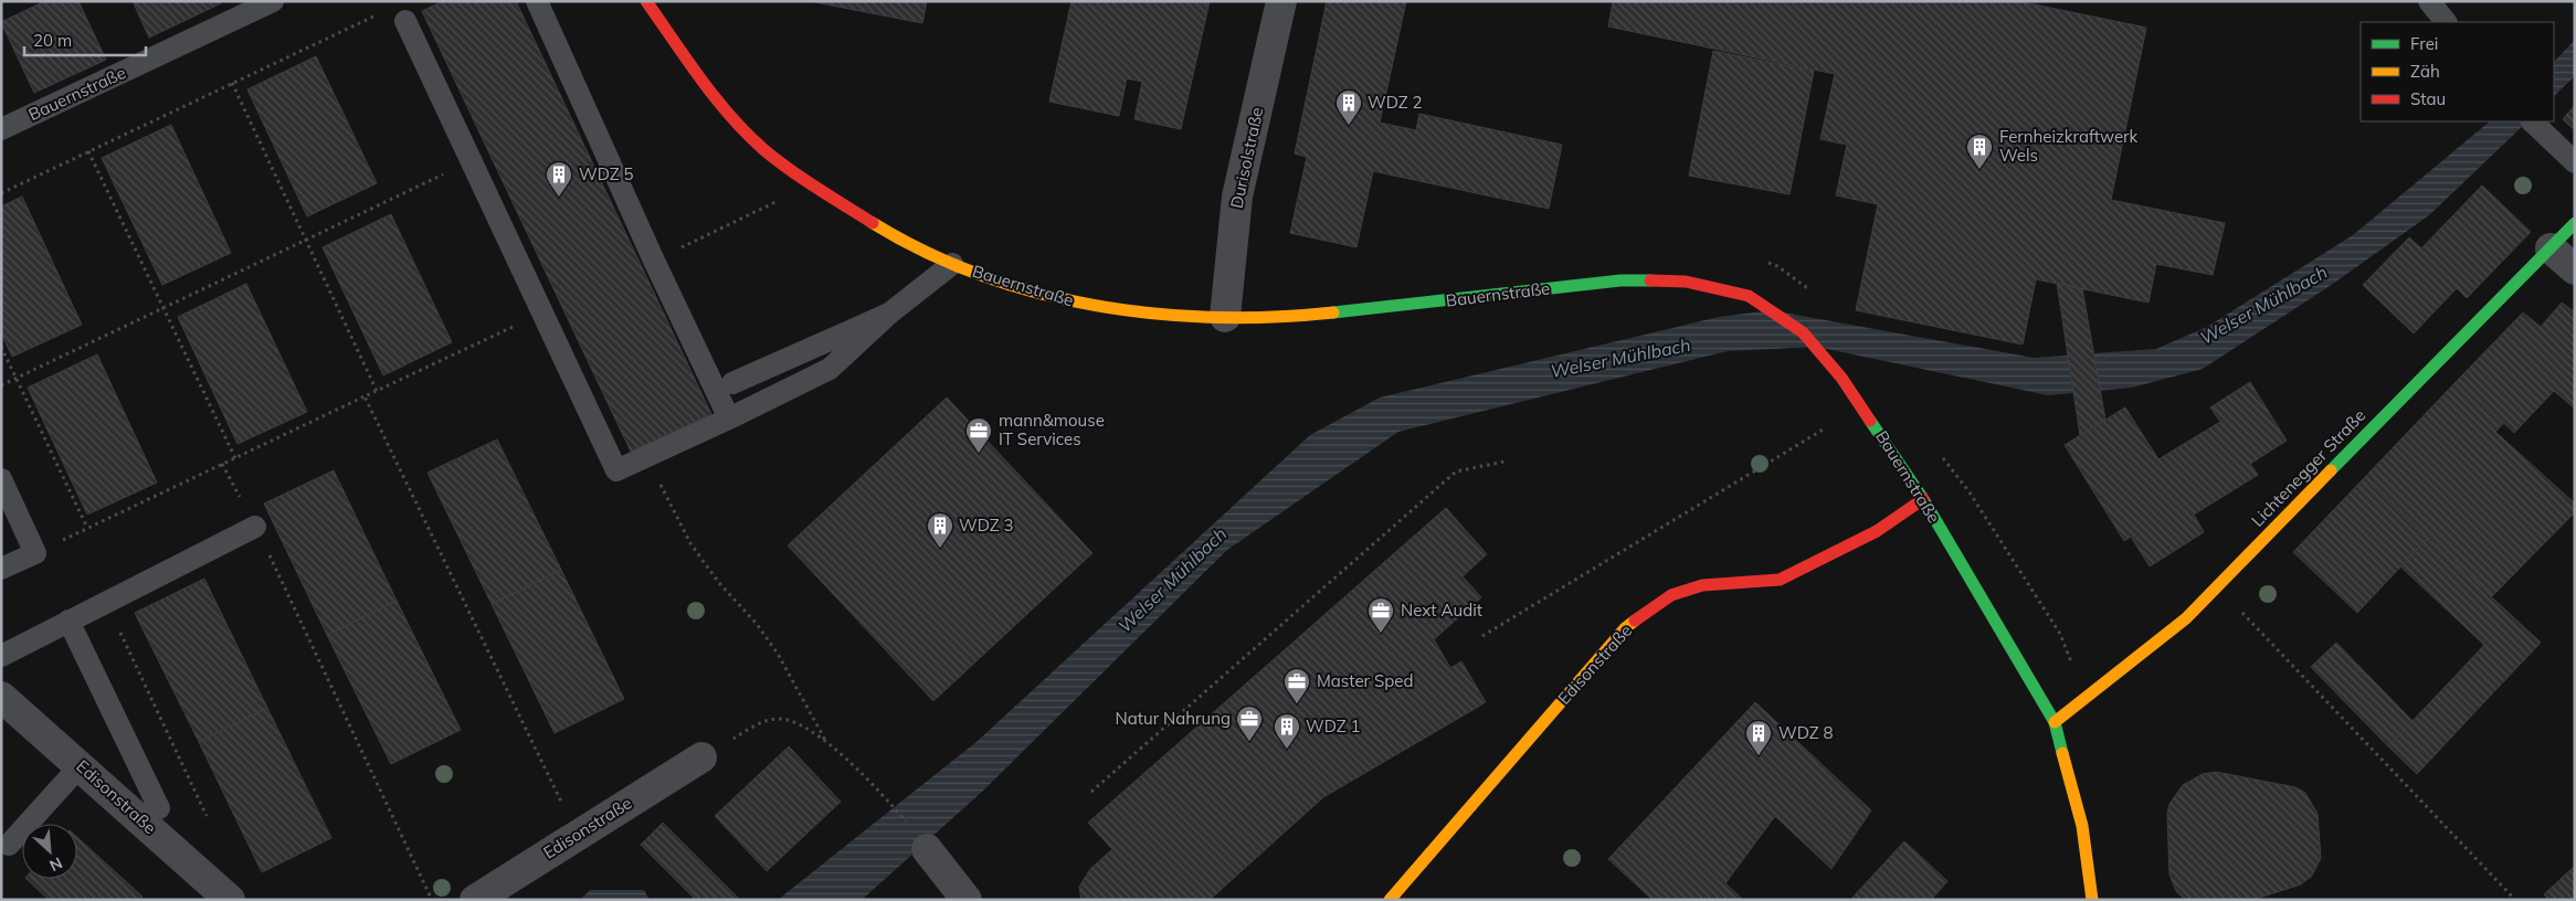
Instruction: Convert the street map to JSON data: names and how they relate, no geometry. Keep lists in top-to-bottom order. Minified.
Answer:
{"streets":{"street":["Bauernstraße","Durisolstraße","Lichtenegger Straße","Edisonstraße"]},"crossings":[["Bauernstraße","Durisolstraße"],["Bauernstraße","Lichtenegger Straße"],["Bauernstraße","Edisonstraße"]],"water":["Welser Mühlbach"],"places":{"building":["WDZ 2","Fernheizkraftwerk Wels","WDZ 5","WDZ 3","WDZ 1","WDZ 8"],"office":["mann&mouse IT Services","Next Audit","Master Sped","Natur Nahrung"]},"legend":["Frei","Zäh","Stau"],"scale_bar":"20 m","north":"bottom right"}
